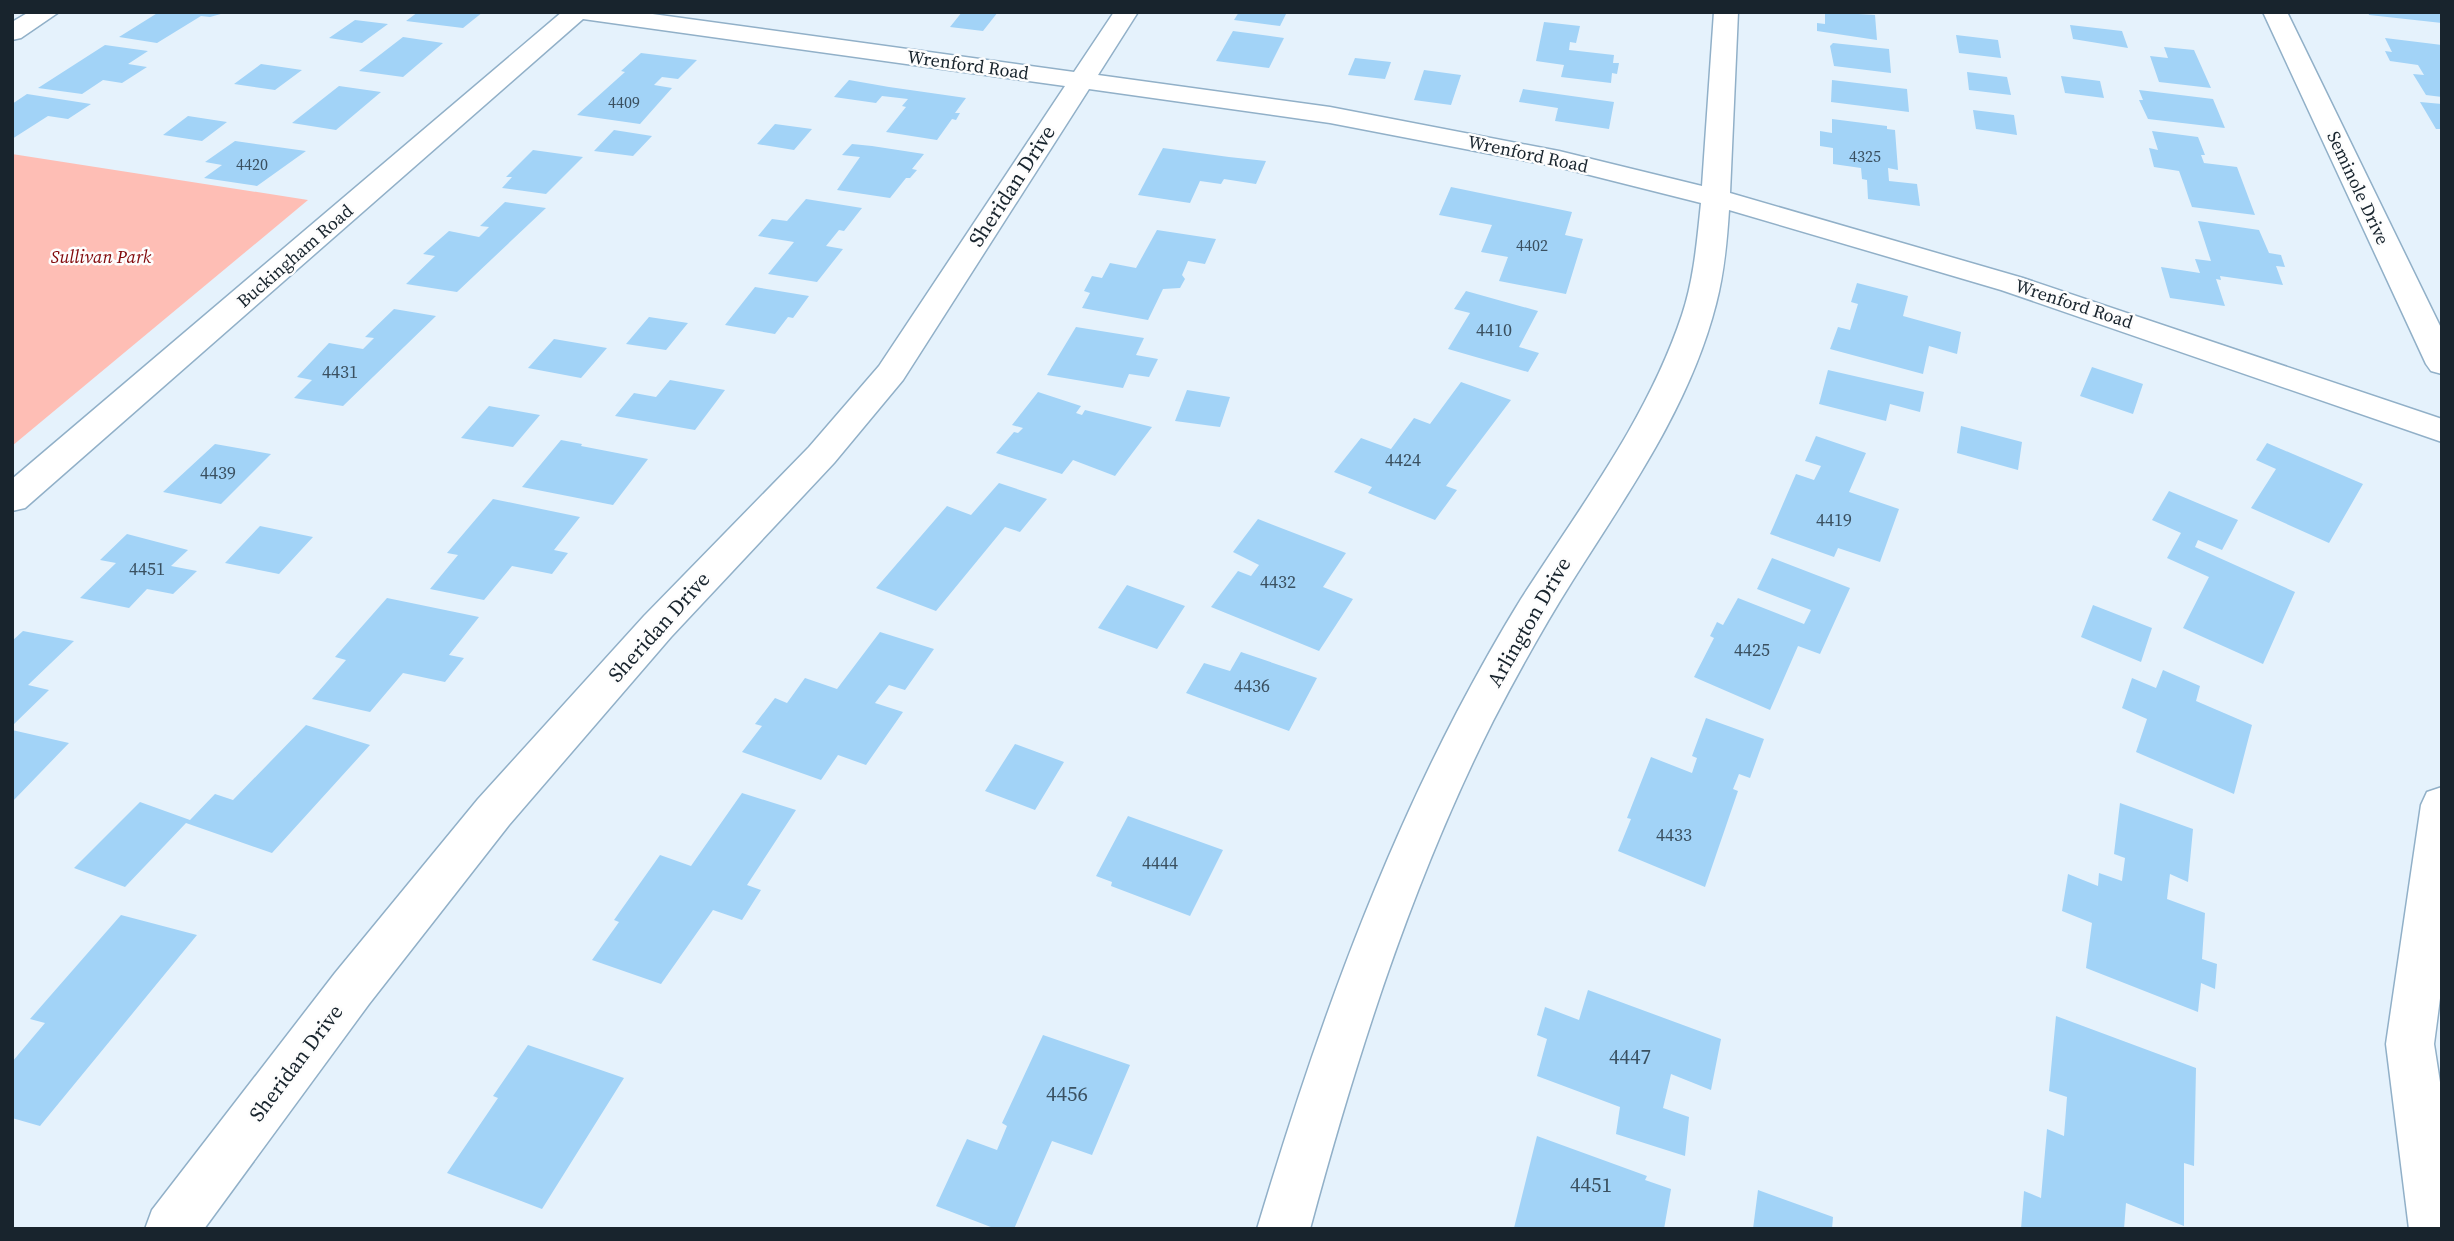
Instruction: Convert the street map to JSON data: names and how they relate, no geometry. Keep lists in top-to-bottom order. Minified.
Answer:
{"streets":{"street":["Wrenford Road","Sheridan Drive","Seminole Drive","Buckingham Road","Arlington Drive"]},"crossings":[["Wrenford Road","Sheridan Drive"],["Wrenford Road","Arlington Drive"]],"parks":["Sullivan Park"],"house_numbers":["4409","4325","4420","4402","4410","4431","4424","4439","4419","4451","4432","4425","4436","4433","4444","4447","4456","4451"]}
